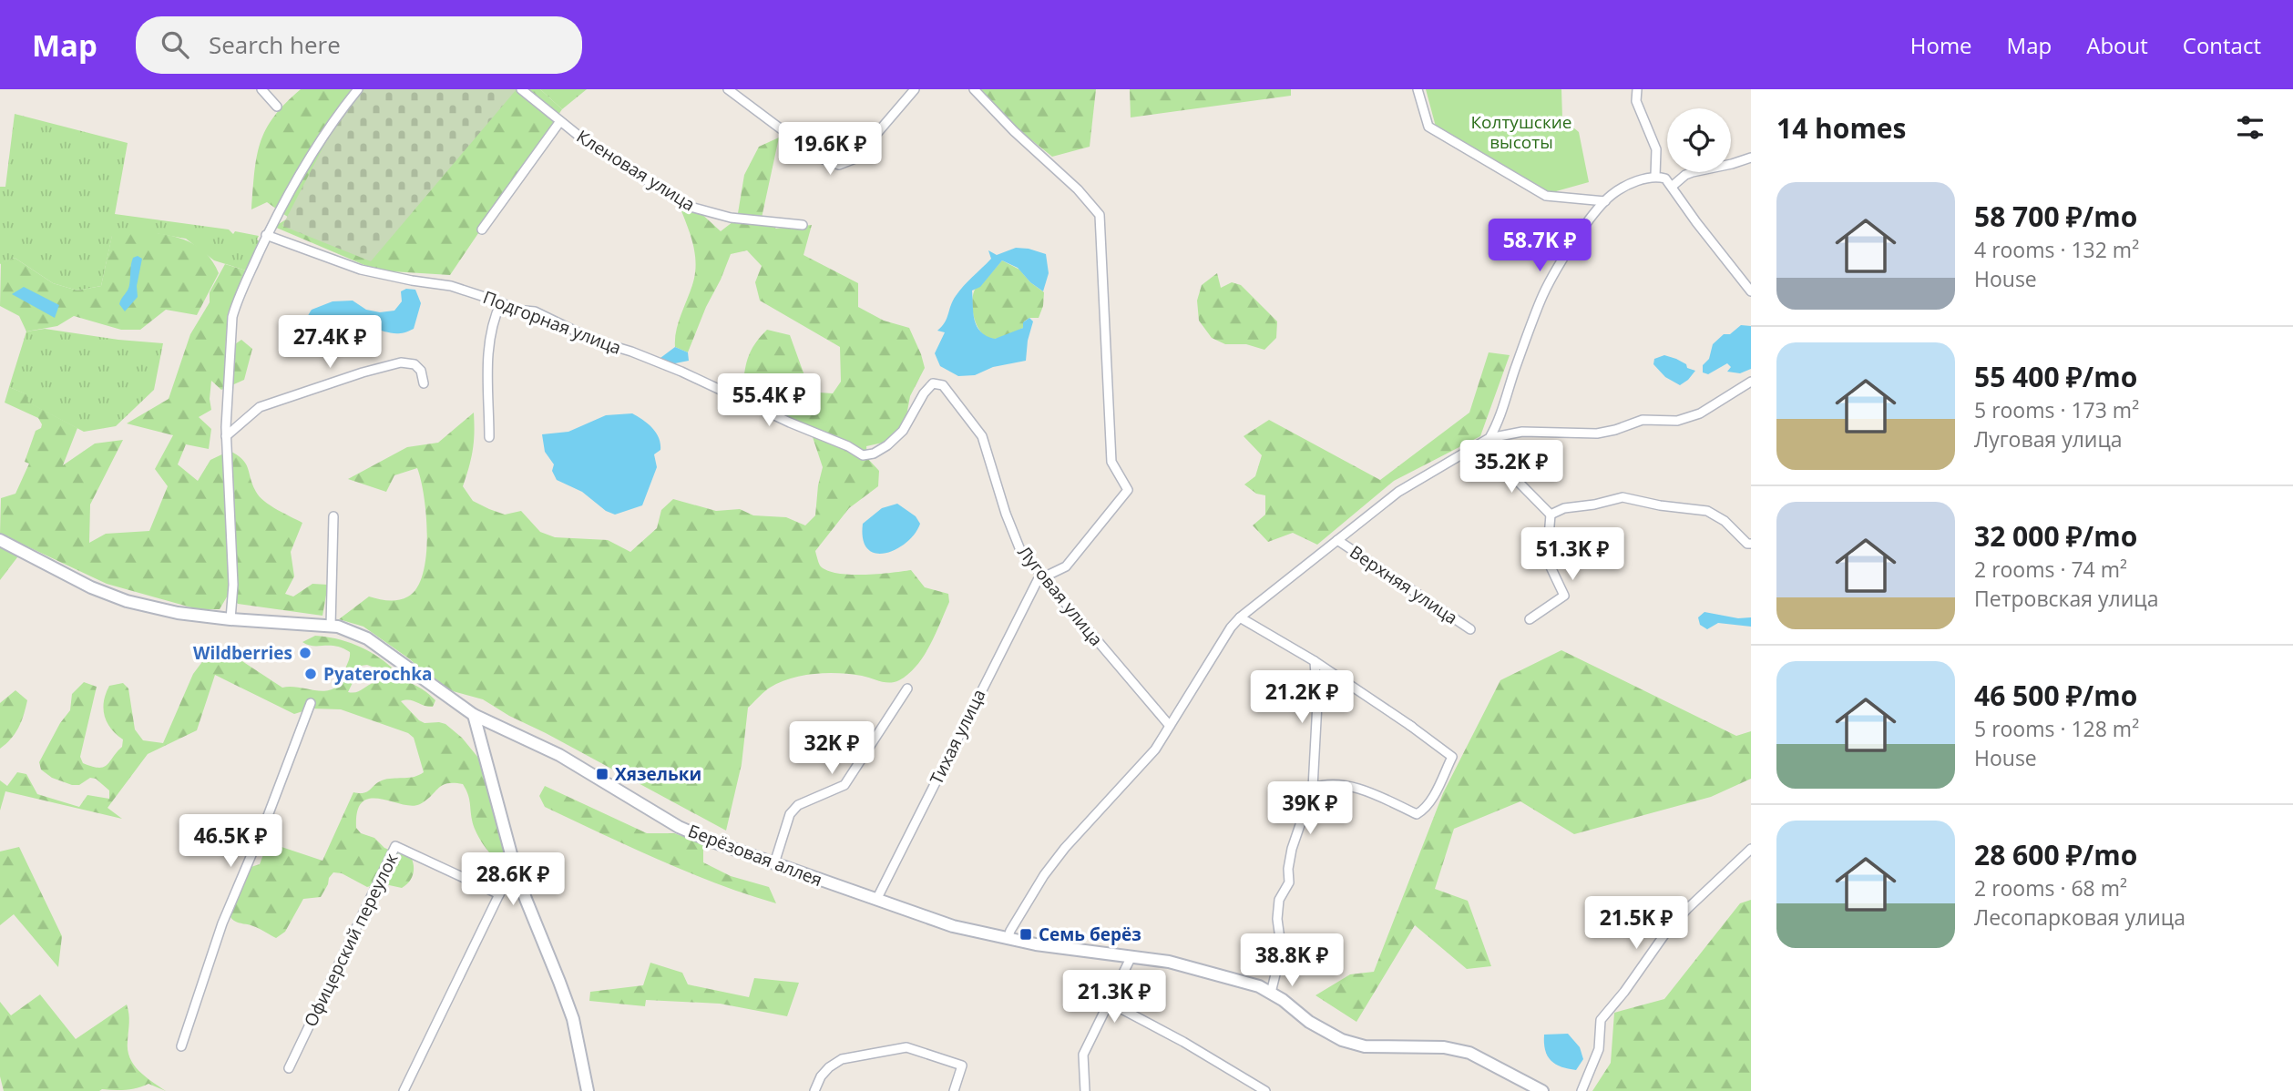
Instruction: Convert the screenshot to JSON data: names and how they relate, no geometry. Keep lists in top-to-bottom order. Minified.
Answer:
{"streets":{"street":["Кленовая улица","Подгорная улица","Верхняя улица","Луговая улица","Тихая улица","Берёзовая аллея","Офицерский переулок"]},"crossings":[["Подгорная улица","Луговая улица"],["Луговая улица","Тихая улица"],["Тихая улица","Берёзовая аллея"]],"parks":["Колтушские высоты"],"places":{"other":["Wildberries","Pyaterochka"],"transit":["Хязельки","Семь берёз"]},"page":{"header":"Map","search":"Search here","nav":["Home","Map","About","Contact"],"heading":"14 homes","price":["19.6K ₽","58.7K ₽","27.4K ₽","55.4K ₽","35.2K ₽","51.3K ₽","21.2K ₽","32K ₽","39K ₽","46.5K ₽","28.6K ₽","21.5K ₽","38.8K ₽","21.3K ₽"],"list":[{"name":"58 700 ₽/mo","note":"4 rooms · 132 m² · House"},{"name":"55 400 ₽/mo","note":"5 rooms · 173 m² · Луговая улица"},{"name":"32 000 ₽/mo","note":"2 rooms · 74 m² · Петровская улица"},{"name":"46 500 ₽/mo","note":"5 rooms · 128 m² · House"},{"name":"28 600 ₽/mo","note":"2 rooms · 68 m² · Лесопарковая улица"}]}}
